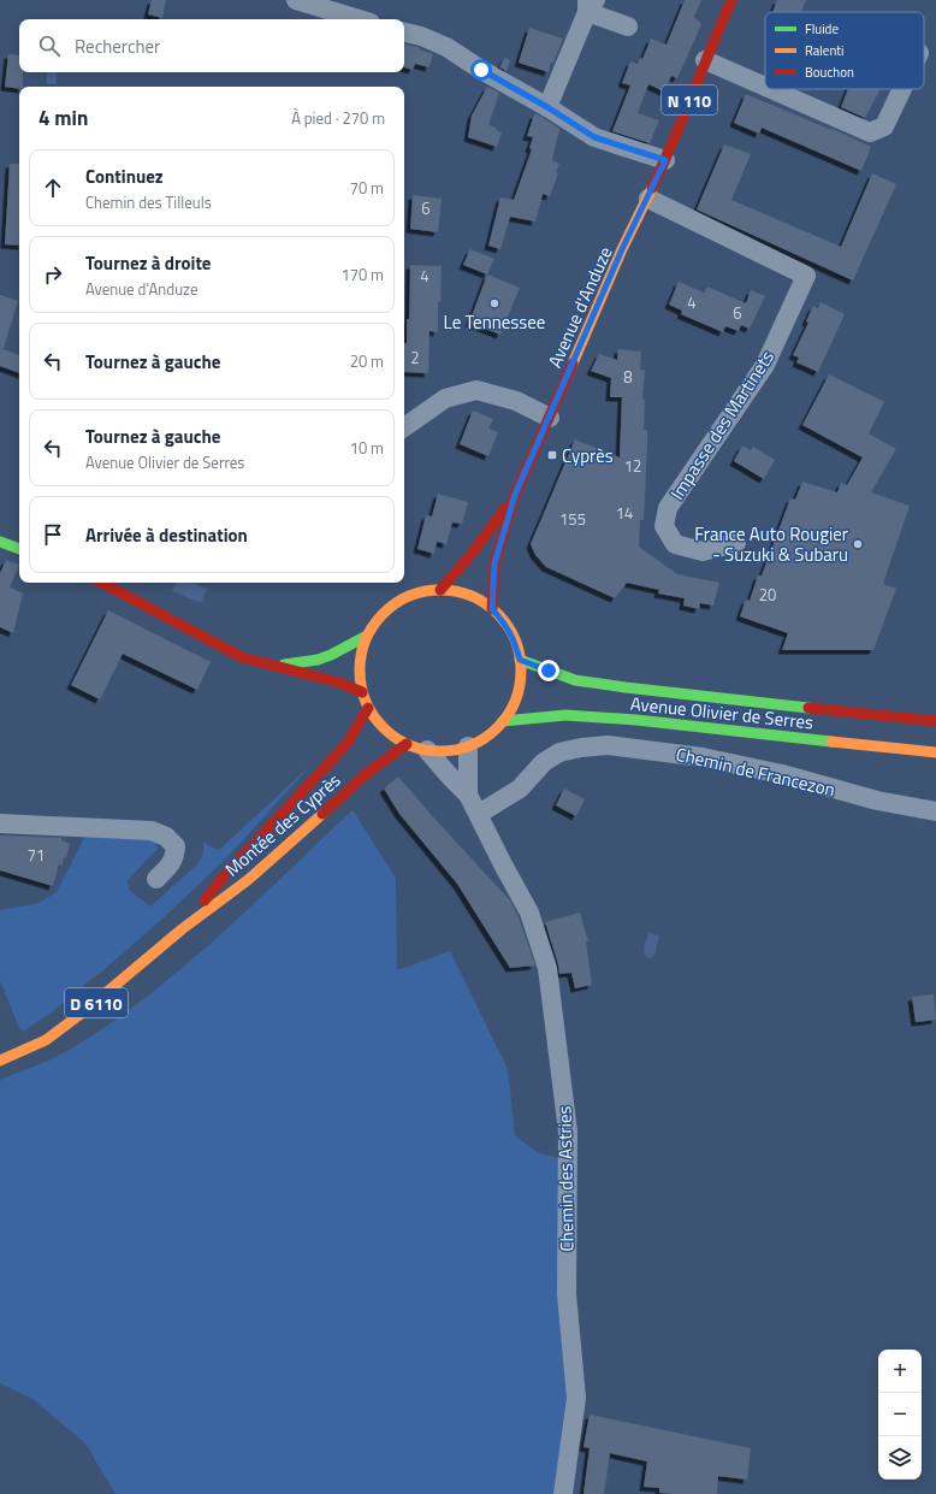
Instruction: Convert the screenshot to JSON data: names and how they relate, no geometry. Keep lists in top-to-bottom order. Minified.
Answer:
{"streets":{"main road":["N 110","Avenue d'Anduze","Avenue Olivier de Serres","Montée des Cyprès","D 6110"],"street":["Impasse des Martinets","Chemin de Francezon","Chemin des Astries"]},"crossings":[["Avenue d'Anduze","Impasse des Martinets"],["Avenue d'Anduze","Avenue Olivier de Serres"],["Avenue d'Anduze","Montée des Cyprès"],["Avenue d'Anduze","Chemin des Astries"],["Avenue Olivier de Serres","Montée des Cyprès"],["Avenue Olivier de Serres","Chemin des Astries"],["Chemin de Francezon","Chemin des Astries"],["Montée des Cyprès","Chemin des Astries"]],"places":{"other":["Le Tennessee","France Auto Rougier - Suzuki & Subaru"],"transit":["Cyprès"]},"house_numbers":["6","4","4","6","2","8","12","14","155","20","71"],"legend":["Fluide","Ralenti","Bouchon"],"page":{"search":"Rechercher","heading":["4 min","À pied · 270 m"],"list":[["Continuez","Chemin des Tilleuls","70 m"],["Tournez à droite","Avenue d'Anduze","170 m"],["Tournez à gauche","20 m"],["Tournez à gauche","Avenue Olivier de Serres","10 m"],"Arrivée à destination"],"map_buttons":["+","−"]}}
